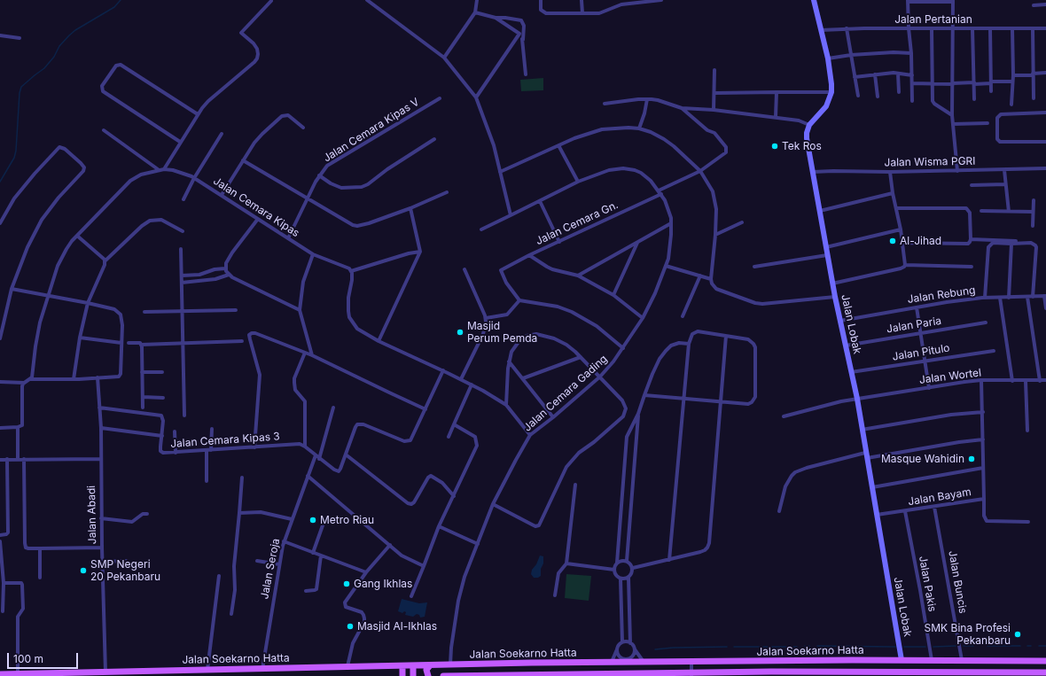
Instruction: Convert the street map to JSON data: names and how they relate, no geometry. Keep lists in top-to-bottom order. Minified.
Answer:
{"streets":{"main road":["Jalan Lobak","Jalan Soekarno Hatta"],"street":["Jalan Pertanian","Jalan Cemara Kipas V","Jalan Wisma PGRI","Jalan Cemara Kipas","Jalan Cemara Gn.","Jalan Rebung","Jalan Paria","Jalan Pitulo","Jalan Wortel","Jalan Cemara Gading","Jalan Cemara Kipas 3","Jalan Bayam","Jalan Abadi","Jalan Seroja","Jalan Buncis","Jalan Pakis"]},"crossings":[["Jalan Cemara Kipas V","Jalan Cemara Kipas"],["Jalan Wisma PGRI","Jalan Lobak"],["Jalan Cemara Gn.","Jalan Cemara Gading"],["Jalan Rebung","Jalan Lobak"],["Jalan Lobak","Jalan Paria"],["Jalan Lobak","Jalan Pitulo"],["Jalan Lobak","Jalan Wortel"],["Jalan Lobak","Jalan Bayam"],["Jalan Lobak","Jalan Soekarno Hatta"],["Jalan Cemara Gading","Jalan Soekarno Hatta"],["Jalan Cemara Kipas 3","Jalan Abadi"],["Jalan Bayam","Jalan Buncis"],["Jalan Bayam","Jalan Pakis"],["Jalan Abadi","Jalan Soekarno Hatta"],["Jalan Seroja","Jalan Soekarno Hatta"],["Jalan Buncis","Jalan Soekarno Hatta"],["Jalan Pakis","Jalan Soekarno Hatta"]],"places":["Tek Ros","Al-Jihad","Masjid Perum Pemda","Masque Wahidin","Metro Riau","SMP Negeri 20 Pekanbaru","Gang Ikhlas","Masjid Al-Ikhlas","SMK Bina Profesi Pekanbaru"],"scale_bar":"100 m"}
